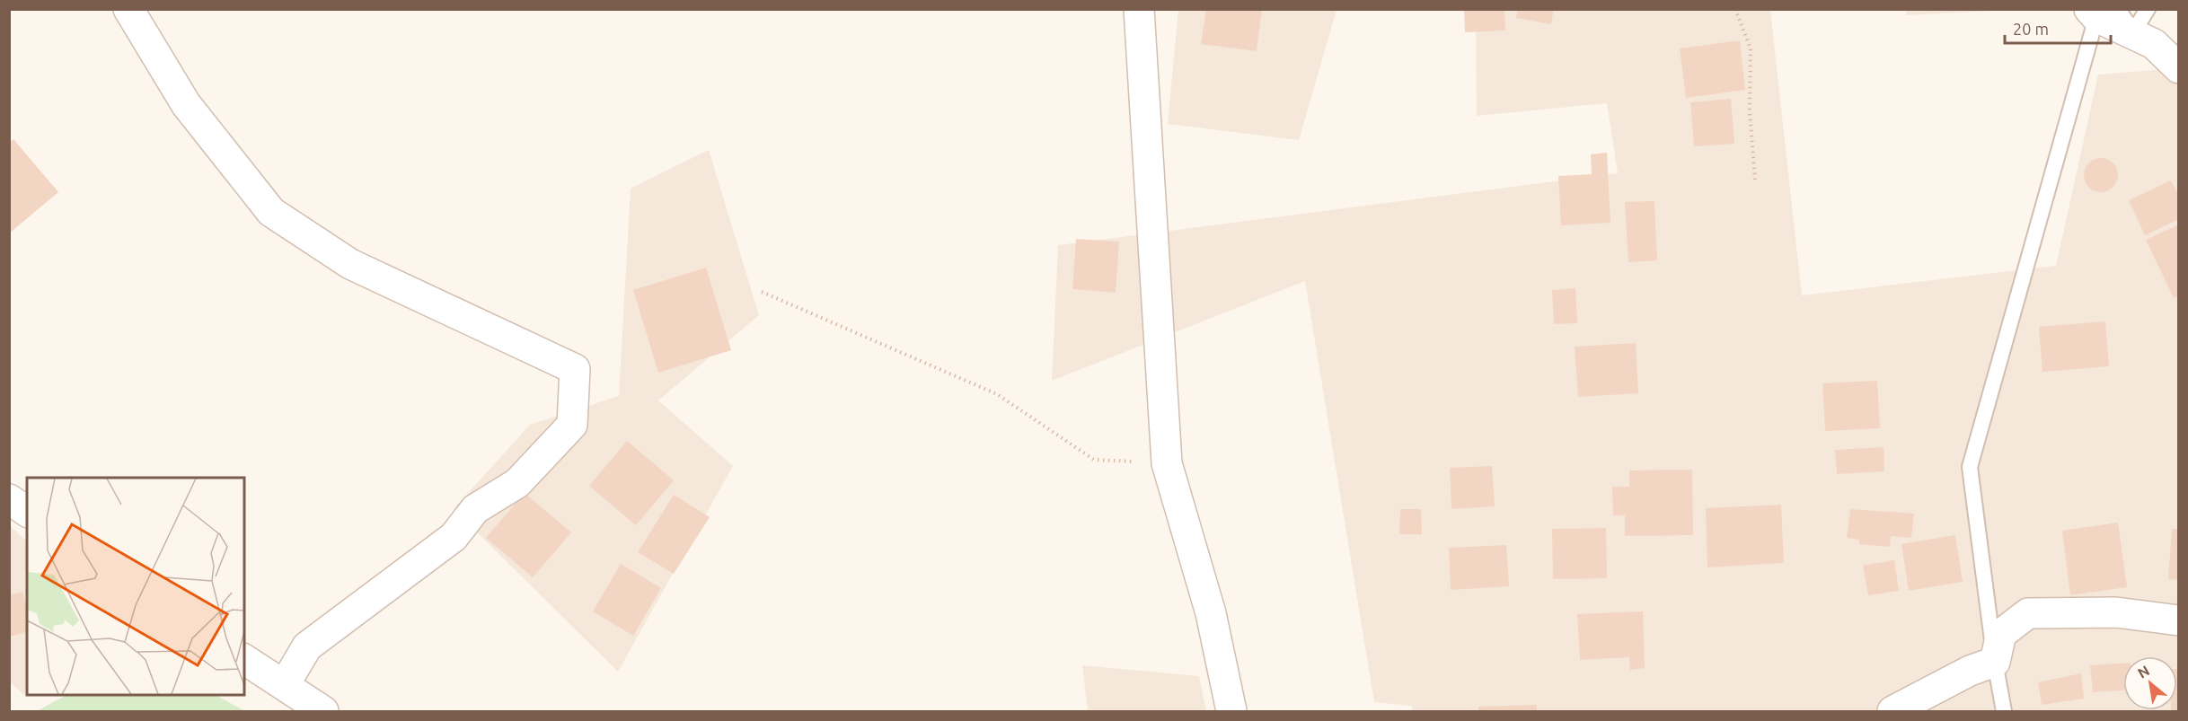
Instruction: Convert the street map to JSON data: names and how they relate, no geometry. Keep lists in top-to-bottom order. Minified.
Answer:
{"scale_bar":"20 m","north":"top left"}
